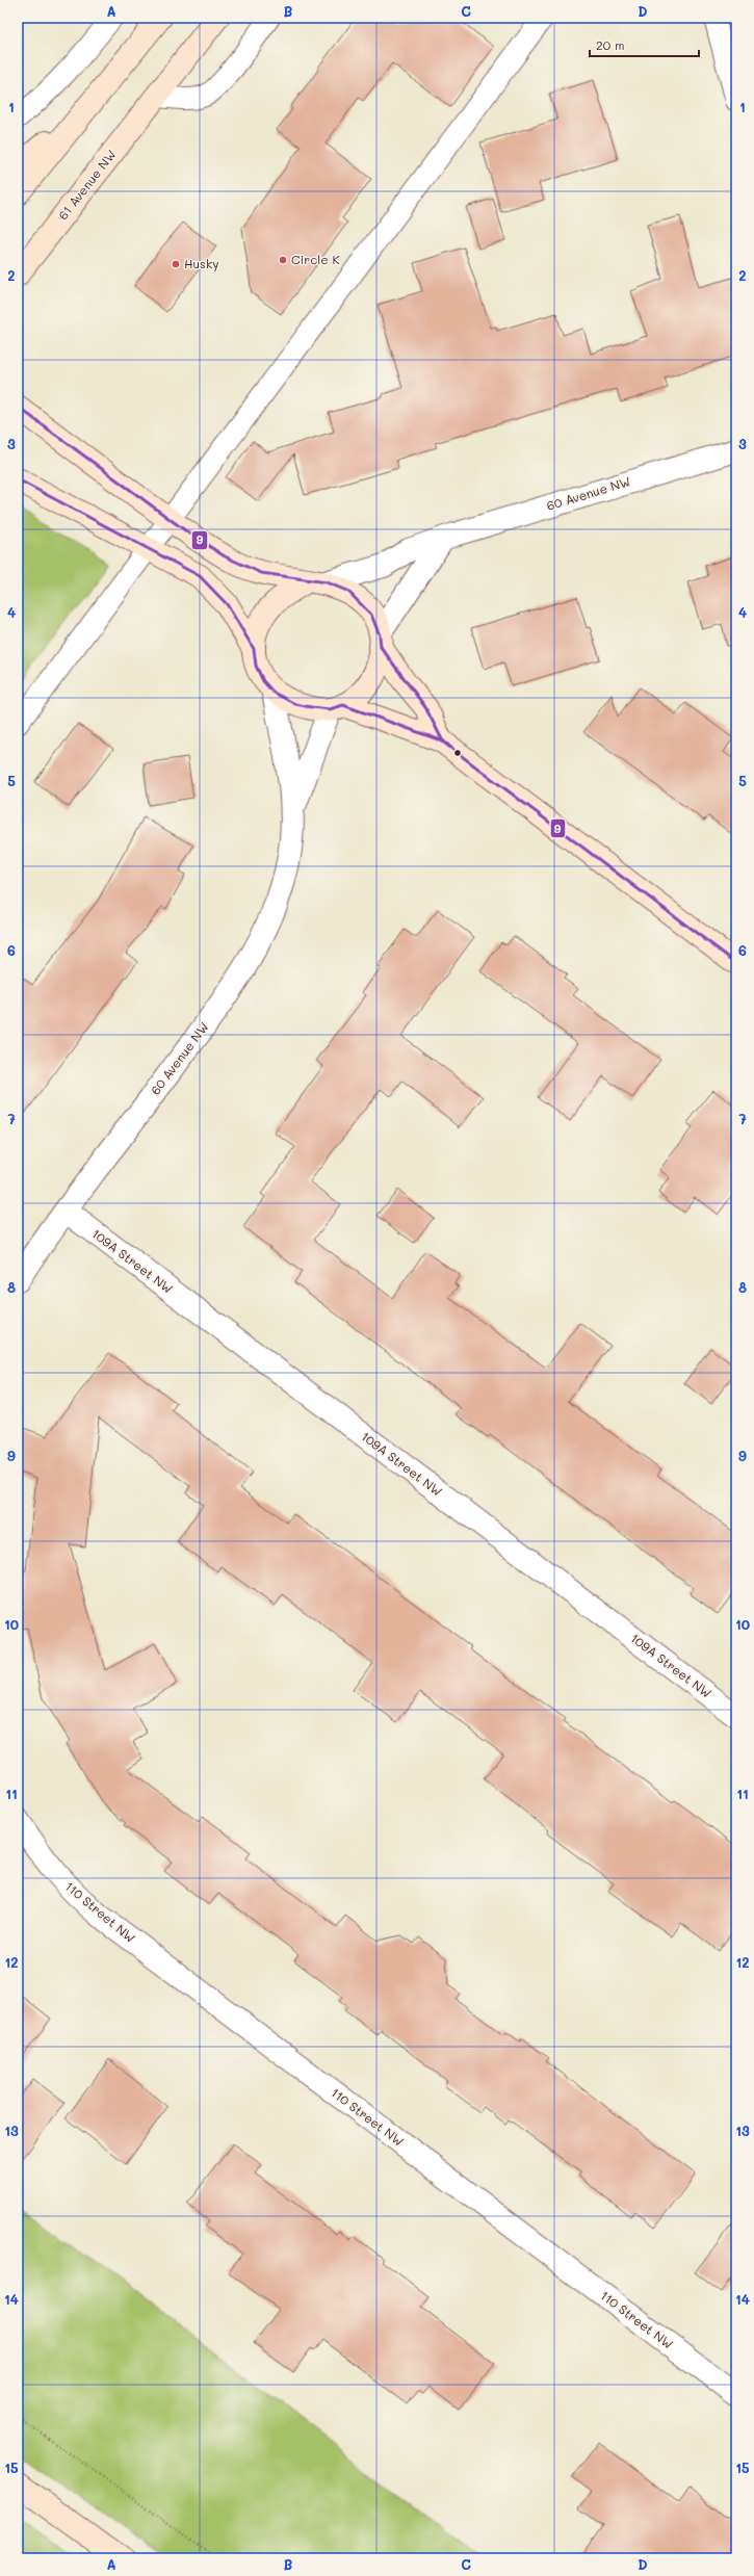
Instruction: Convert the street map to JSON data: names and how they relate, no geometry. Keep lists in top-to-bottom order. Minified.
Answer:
{"streets":{"street":["61 Avenue NW","60 Avenue NW","109A Street NW","110 Street NW"]},"crossings":[["60 Avenue NW","109A Street NW"]],"places":["Circle K","Husky"],"lines":["transit line 9"],"scale_bar":"20 m","grid":{"columns":["A","B","C","D"],"rows":["1","2","3","4","5","6","7","8","9","10","11","12","13","14","15"]}}
